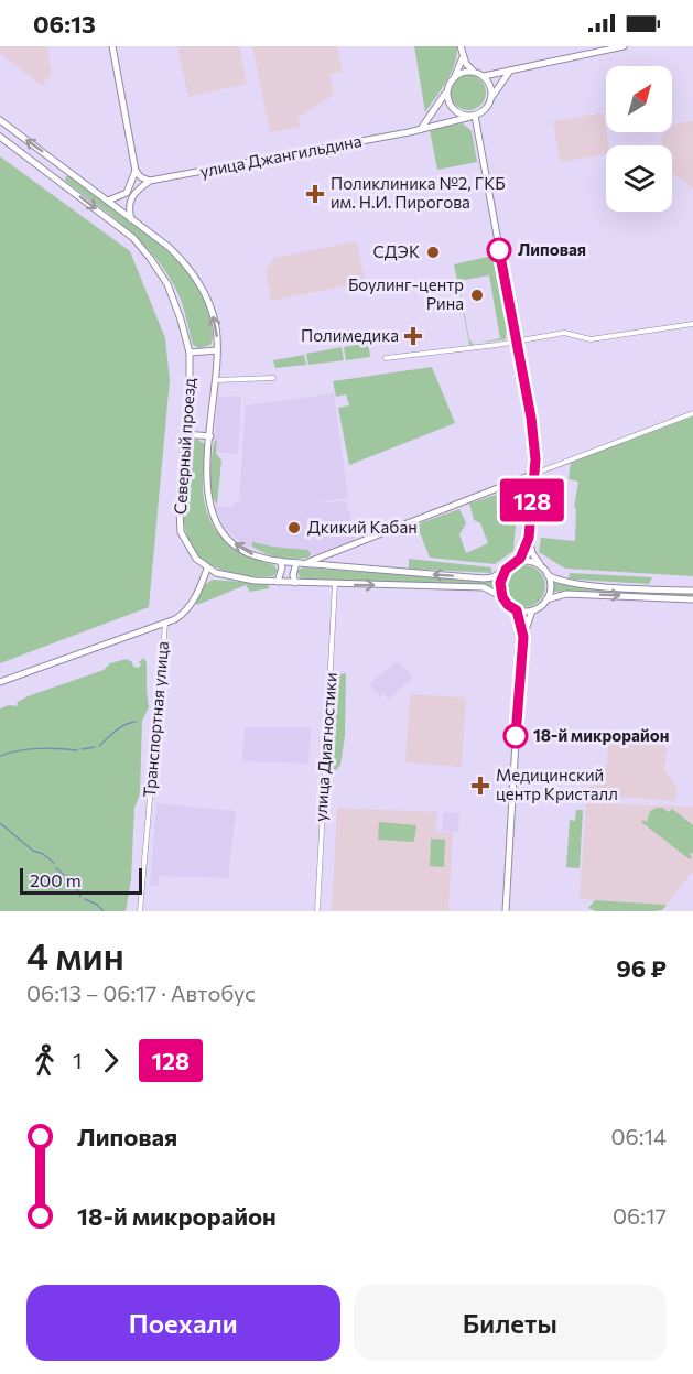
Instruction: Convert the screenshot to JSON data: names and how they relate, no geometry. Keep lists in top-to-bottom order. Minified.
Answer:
{"streets":{"main road":["улица Джангильдина","Северный проезд","Транспортная улица"],"street":["улица Диагностики"]},"places":{"health":["Поликлиника №2, ГКБ им. Н.И. Пирогова","Полимедика","Медицинский центр Кристалл"],"other":["Липовая","СДЭК","Боулинг-центр Рина","Дкикий Кабан","18-й микрорайон"]},"lines":["bus line 128"],"scale_bar":"200 m","north":"top right","page":{"status":"06:13","on_map":"128","scale":"200 m","heading":["4 мин","06:13 – 06:17 · Автобус","96 ₽"],"legs":["1","128"],"list":[{"name":"Липовая","value":"06:14"},{"name":"18-й микрорайон","value":"06:17"}],"buttons":["Поехали","Билеты"]}}
